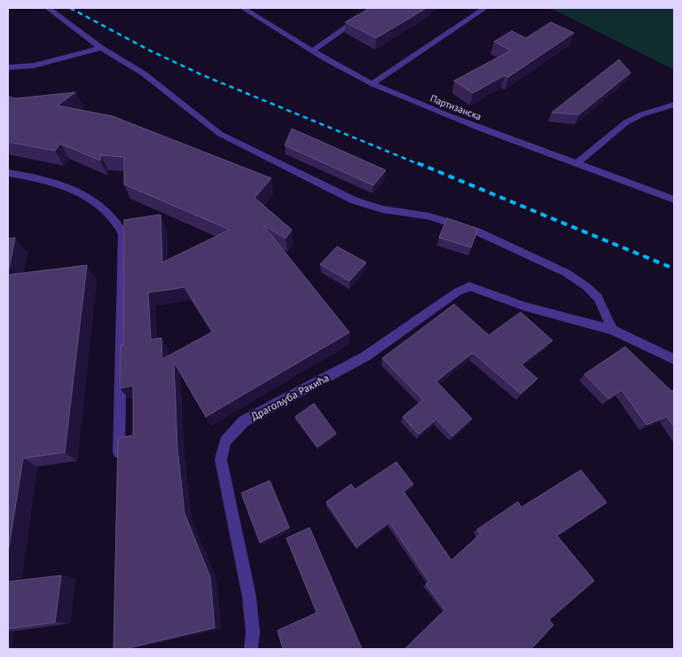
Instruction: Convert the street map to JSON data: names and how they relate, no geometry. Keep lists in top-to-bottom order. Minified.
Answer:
{"streets":{"street":["Партизанска","Драгољуба Ракића"]}}
